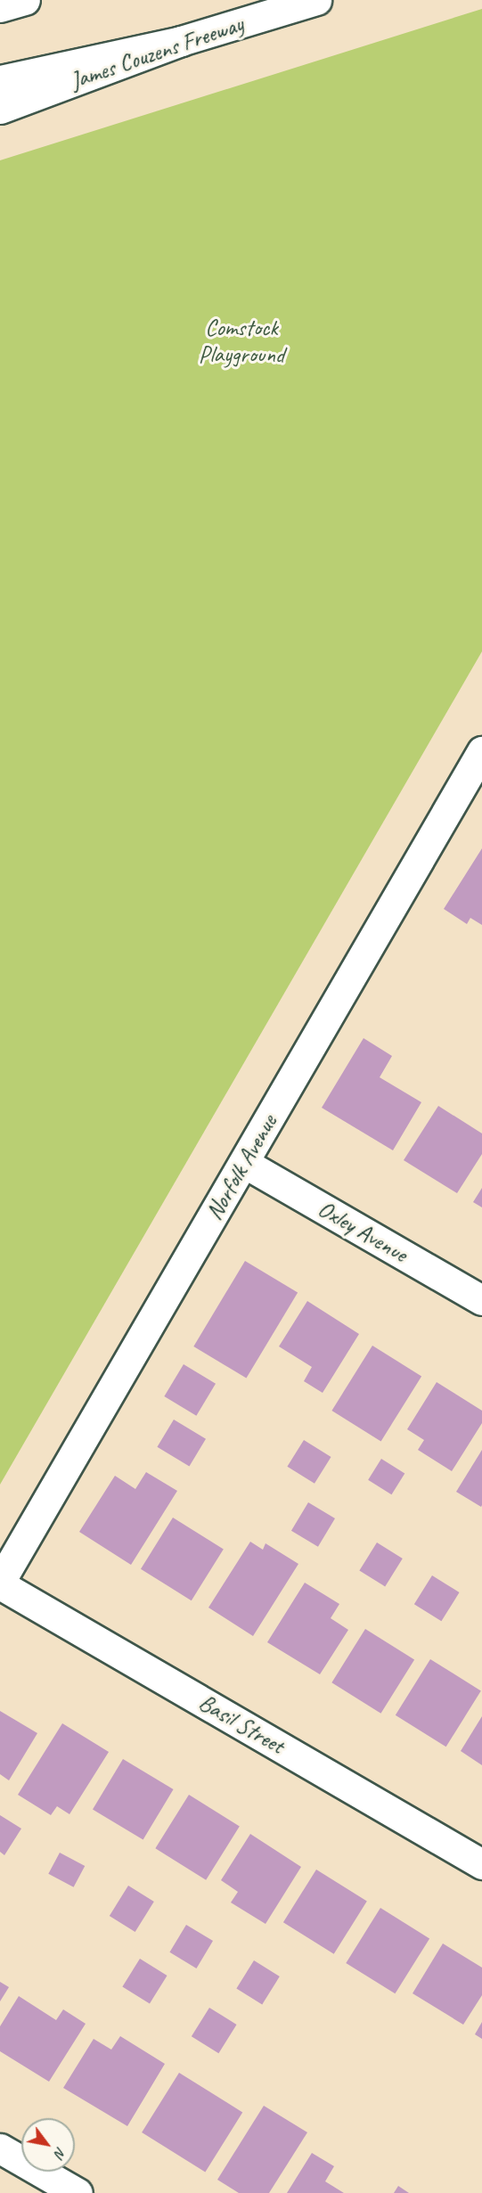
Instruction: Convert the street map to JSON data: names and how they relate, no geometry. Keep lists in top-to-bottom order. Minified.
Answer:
{"streets":{"main road":["James Couzens Freeway","Norfolk Avenue","Oxley Avenue","Basil Street"]},"crossings":[["Norfolk Avenue","Oxley Avenue"],["Norfolk Avenue","Basil Street"]],"parks":["Comstock Playground"],"north":"bottom right"}
